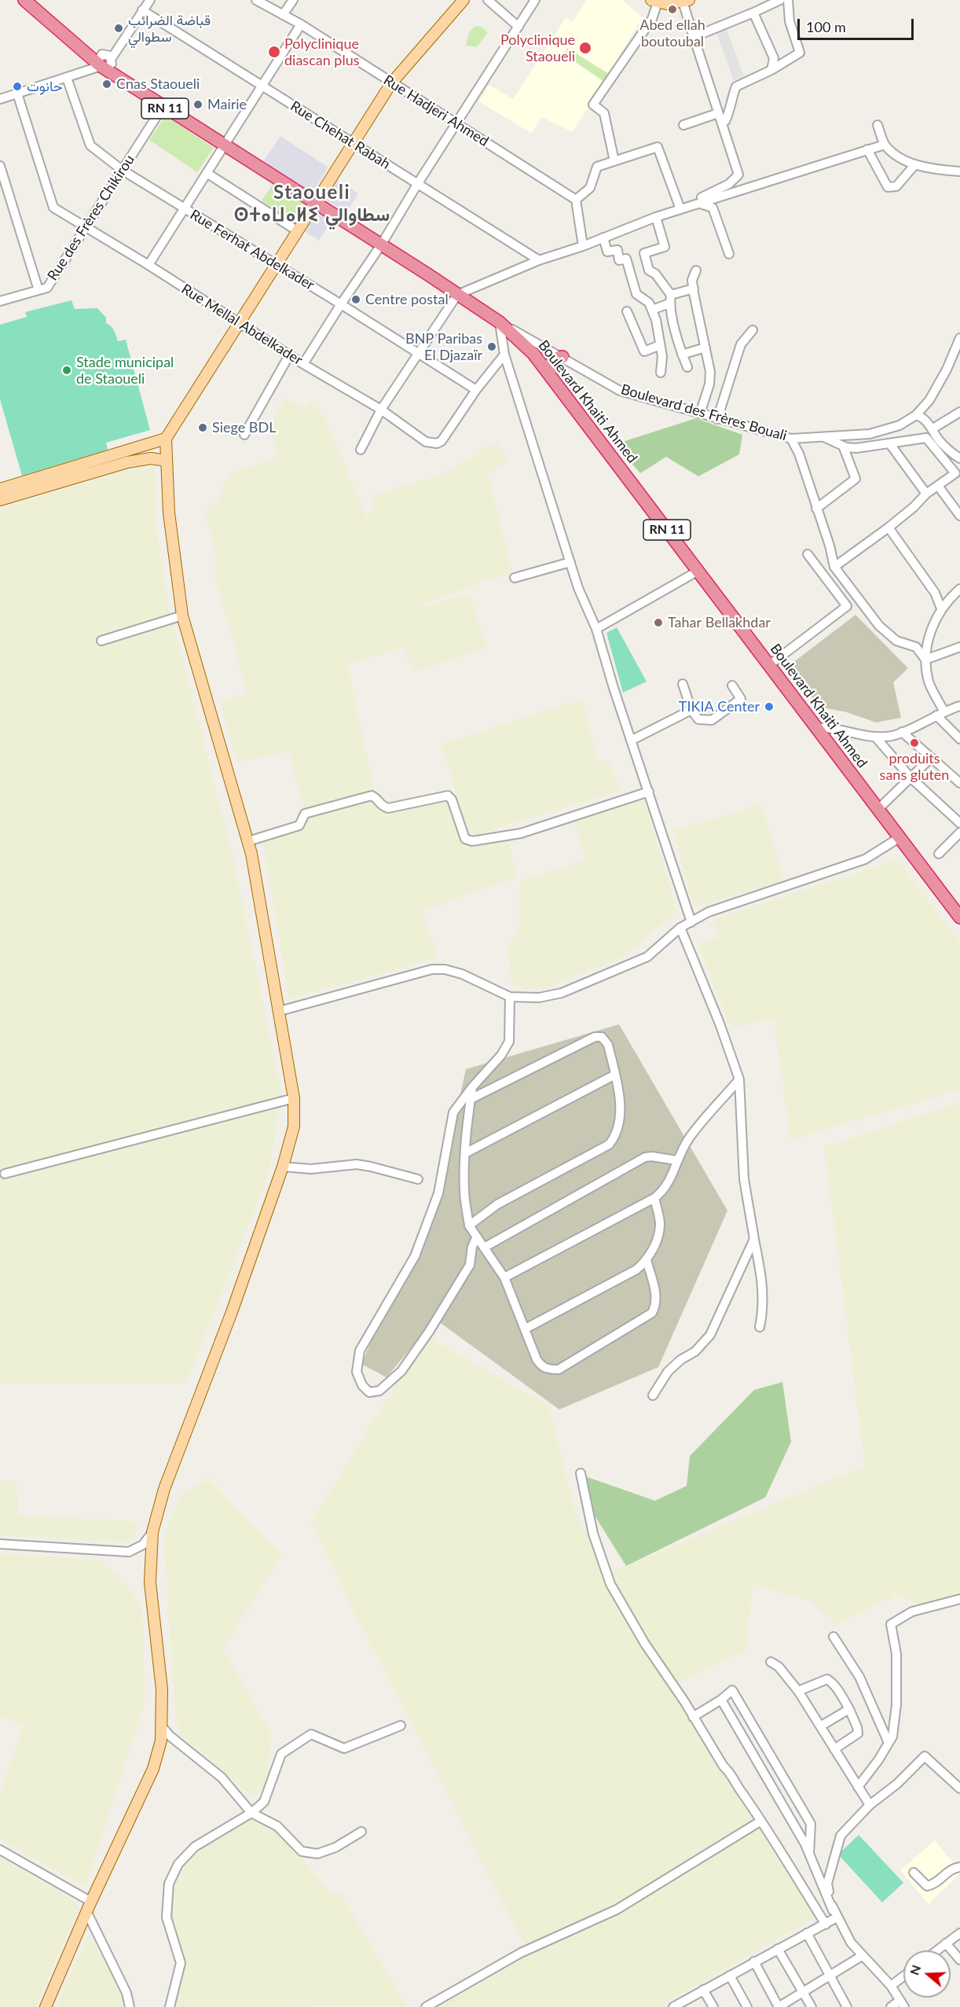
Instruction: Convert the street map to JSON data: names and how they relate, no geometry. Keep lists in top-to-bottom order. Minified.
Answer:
{"streets":{"highway":["RN 11","Boulevard Khaiti Ahmed"],"street":["Rue Hadjeri Ahmed","Rue Chehat Rabah","Rue des Frères Chikirou","Rue Ferhat Abdelkader","Rue Mellal Abdelkader","Boulevard des Frères Bouali"]},"crossings":[["Rue des Frères Chikirou","Rue Ferhat Abdelkader"],["Rue des Frères Chikirou","Rue Mellal Abdelkader"],["Rue des Frères Chikirou","Boulevard Khaiti Ahmed"],["Rue Ferhat Abdelkader","Rue Mellal Abdelkader"],["Boulevard Khaiti Ahmed","Boulevard des Frères Bouali"]],"districts":["Staoueli ⵙⵜⴰⵡⴰⵍⵉ سطاوالي"],"places":["Abed ellah boutoubal","قباضة الضرائب سطوالي","Polyclinique Staoueli","Polyclinique diascan plus","Cnas Staoueli","حانوت","Mairie","Centre postal","BNP Paribas El Djazaïr","Stade municipal de Staoueli","Siege BDL","Tahar Bellakhdar","TIKIA Center","produits sans gluten"],"scale_bar":"100 m","north":"left"}
